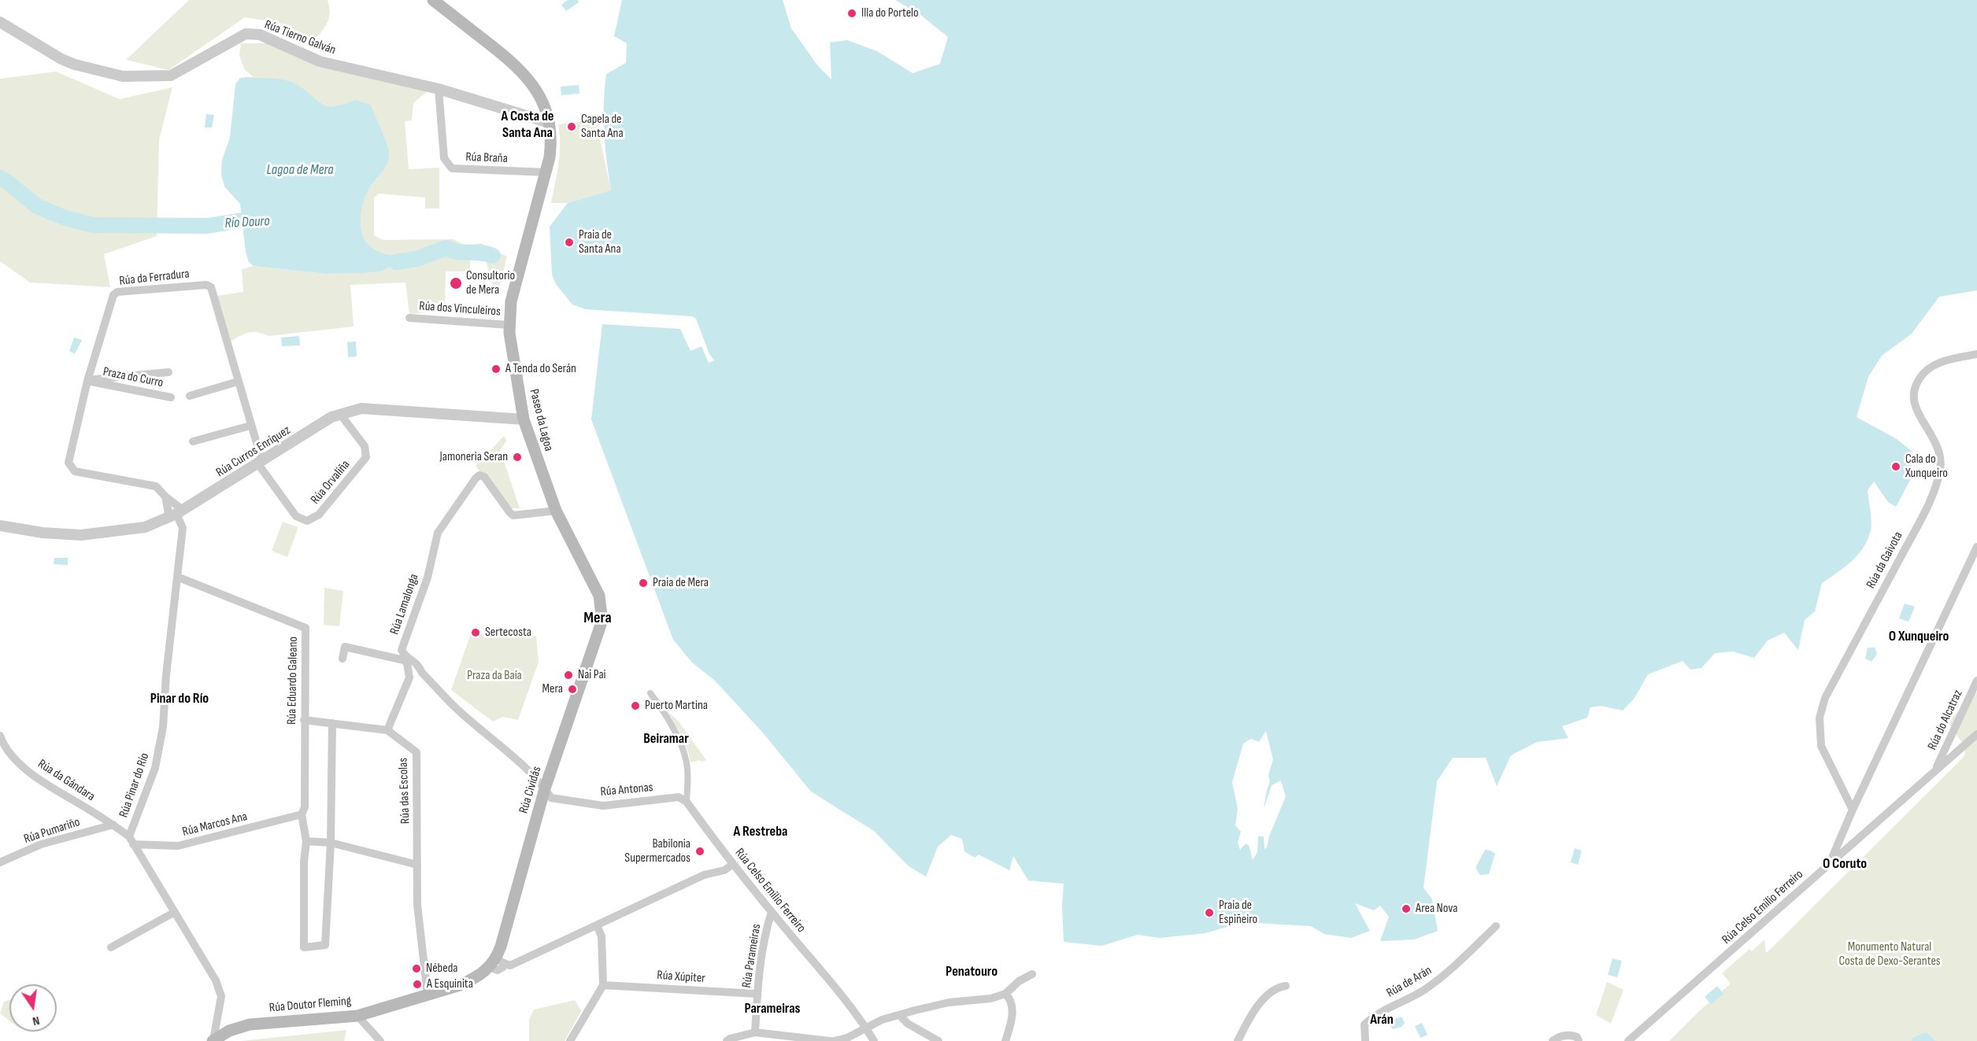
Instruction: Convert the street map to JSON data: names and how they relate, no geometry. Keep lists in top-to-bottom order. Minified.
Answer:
{"streets":{"main road":["Paseo da Lagoa","Rúa Cividás","Rúa Doutor Fleming"],"street":["Rúa Tierno Galván","Rúa Braña","Rúa da Ferradura","Rúa dos Vinculeiros","Praza do Curro","Rúa Curros Enríquez","Rúa Orvaliña","Rúa da Gaivota","Rúa Lamalonga","Rúa Eduardo Galeano","Rúa do Alcatraz","Rúa da Gándara","Rúa Pinar do Río","Rúa Antonas","Rúa das Escolas","Rúa Marcos Ana","Rúa Pumariño","Rúa Celso Emilio Ferreiro","Rúa Parameiras","Rúa Xúpiter","Rúa de Arán"]},"crossings":[["Rúa Tierno Galván","Rúa Braña"],["Rúa Tierno Galván","Paseo da Lagoa"],["Rúa Braña","Paseo da Lagoa"],["Rúa da Ferradura","Praza do Curro"],["Rúa da Ferradura","Rúa Curros Enríquez"],["Rúa da Ferradura","Rúa Orvaliña"],["Rúa da Ferradura","Rúa Pinar do Río"],["Rúa dos Vinculeiros","Paseo da Lagoa"],["Paseo da Lagoa","Rúa Curros Enríquez"],["Paseo da Lagoa","Rúa Lamalonga"],["Paseo da Lagoa","Rúa Cividás"],["Rúa Curros Enríquez","Rúa Orvaliña"],["Rúa Curros Enríquez","Rúa Pinar do Río"],["Rúa Lamalonga","Rúa Cividás"],["Rúa Lamalonga","Rúa Antonas"],["Rúa Eduardo Galeano","Rúa Pinar do Río"],["Rúa Eduardo Galeano","Rúa das Escolas"],["Rúa Eduardo Galeano","Rúa Marcos Ana"],["Rúa do Alcatraz","Rúa Celso Emilio Ferreiro"],["Rúa da Gándara","Rúa Pinar do Río"],["Rúa da Gándara","Rúa Marcos Ana"],["Rúa da Gándara","Rúa Pumariño"],["Rúa Pinar do Río","Rúa Marcos Ana"],["Rúa Cividás","Rúa Antonas"],["Rúa Cividás","Rúa Doutor Fleming"],["Rúa Antonas","Rúa Celso Emilio Ferreiro"],["Rúa das Escolas","Rúa Doutor Fleming"],["Rúa Celso Emilio Ferreiro","Rúa Parameiras"],["Rúa Celso Emilio Ferreiro","Rúa Doutor Fleming"],["Rúa Parameiras","Rúa Xúpiter"]],"districts":["A Costa de Santa Ana","Mera","O Xunqueiro","Pinar do Río","Beiramar","A Restreba","O Coruto","Penatouro","Parameiras","Arán"],"water":["Lagoa de Mera","Río Douro"],"parks":["Praza da Baía","Monumento Natural Costa de Dexo-Serantes"],"places":["Illa do Portelo","Capela de Santa Ana","Praia de Santa Ana","Consultorio de Mera","A Tenda do Serán","Jamoneria Seran","Cala do Xunqueiro","Praia de Mera","Sertecosta","Nai Pai","Mera","Puerto Martina","Babilonia Supermercados","Area Nova","Praia de Espiñeiro","Nébeda","A Esquinita"],"north":"bottom"}
